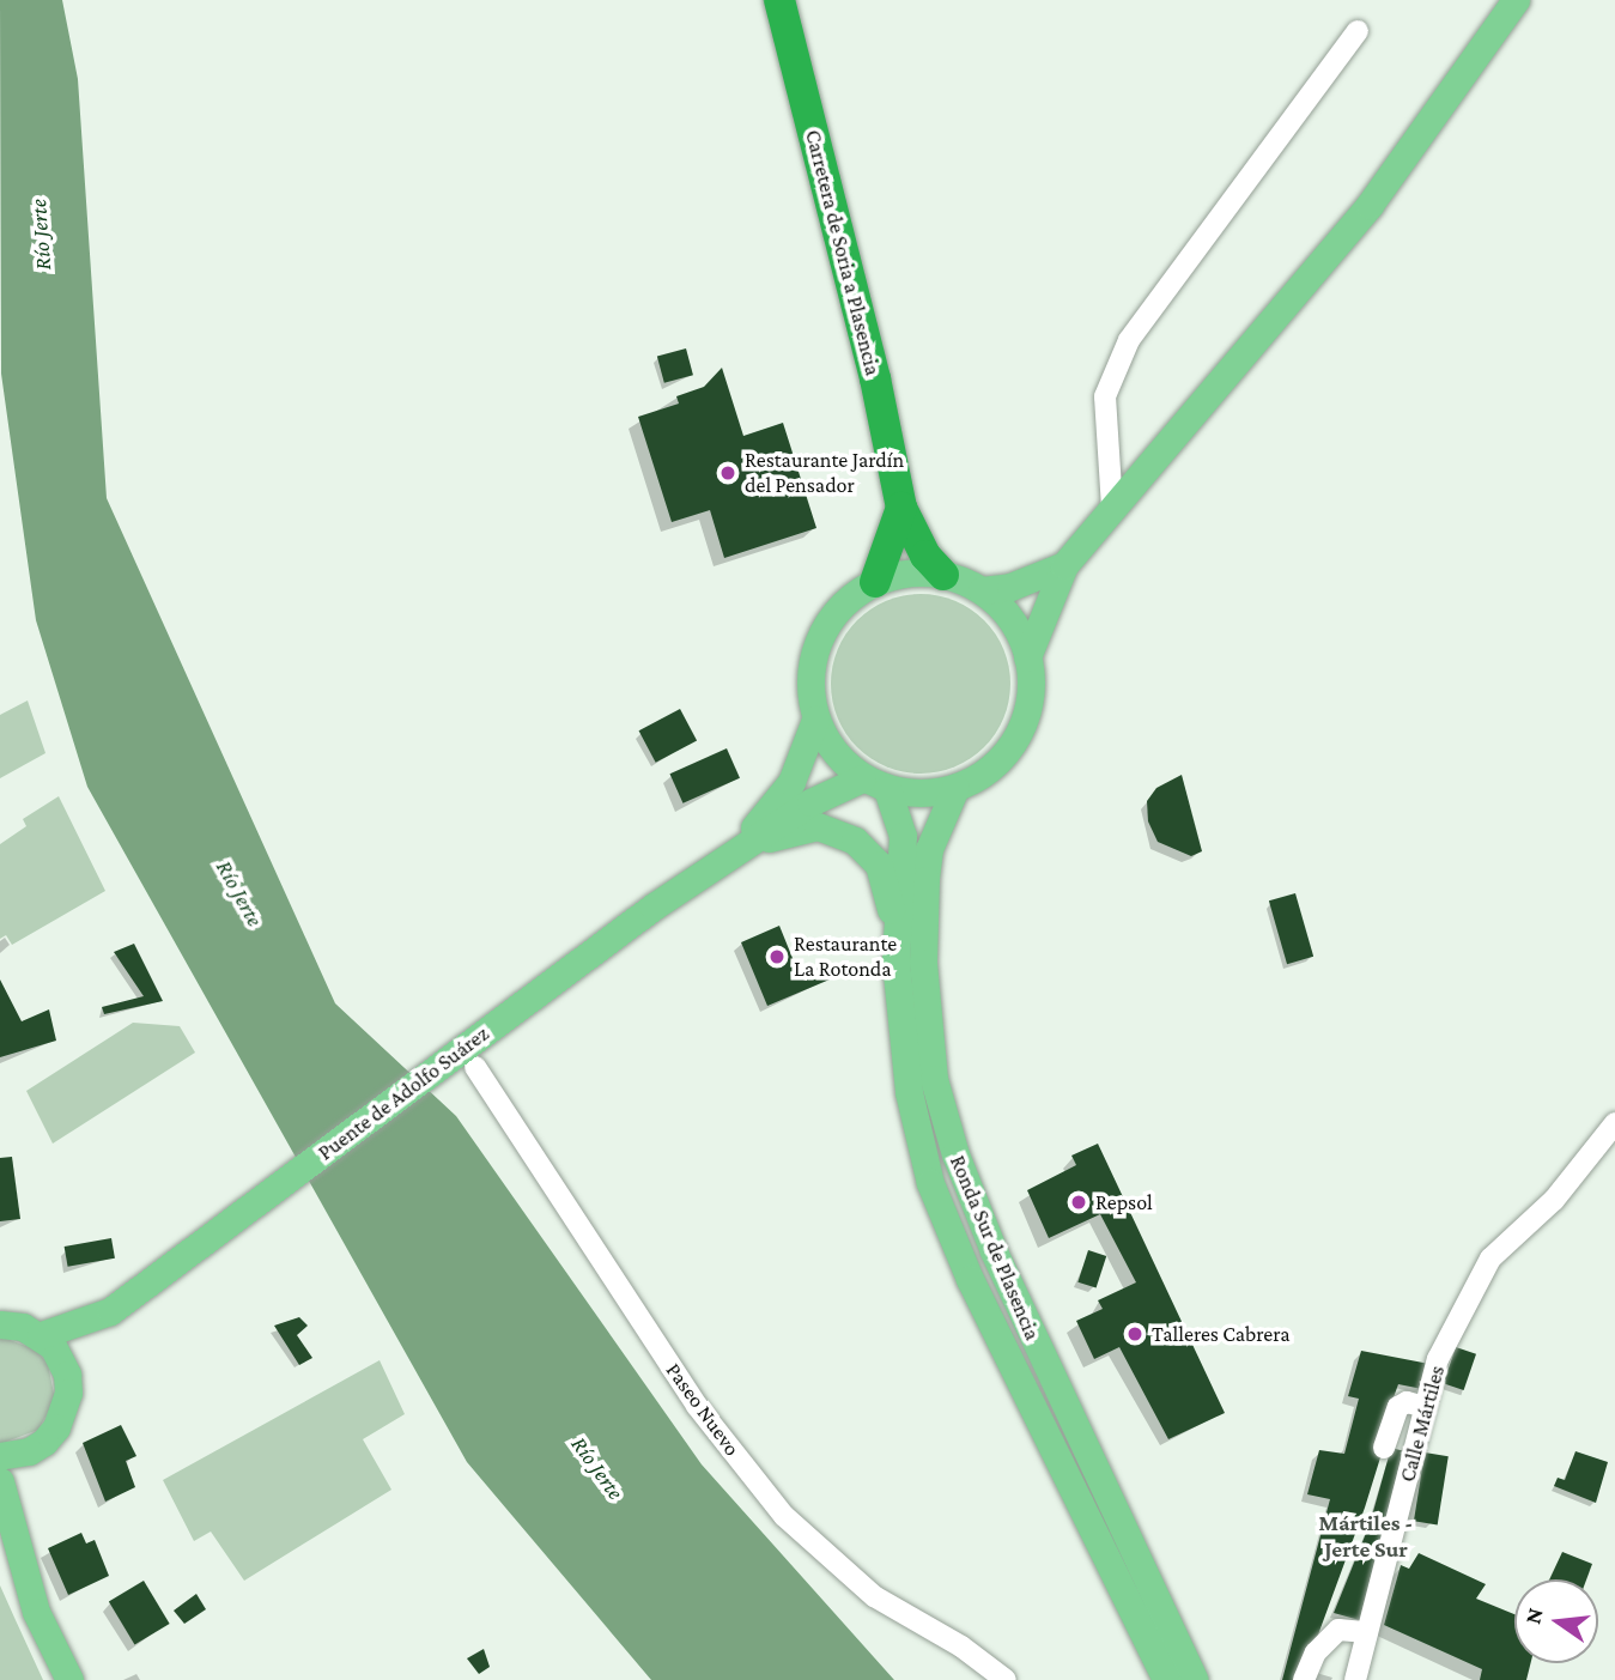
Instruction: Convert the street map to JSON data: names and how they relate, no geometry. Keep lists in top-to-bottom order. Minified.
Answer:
{"streets":{"highway":["Carretera de Soria a Plasencia"],"main road":["Puente de Adolfo Suárez","Ronda Sur de Plasencia"],"street":["Paseo Nuevo","Calle Mártiles"]},"crossings":[["Carretera de Soria a Plasencia","Ronda Sur de Plasencia"]],"districts":["Mártiles - Jerte Sur"],"water":["Río Jerte"],"places":["Restaurante Jardín del Pensador","Restaurante La Rotonda","Repsol","Talleres Cabrera"],"north":"left"}
